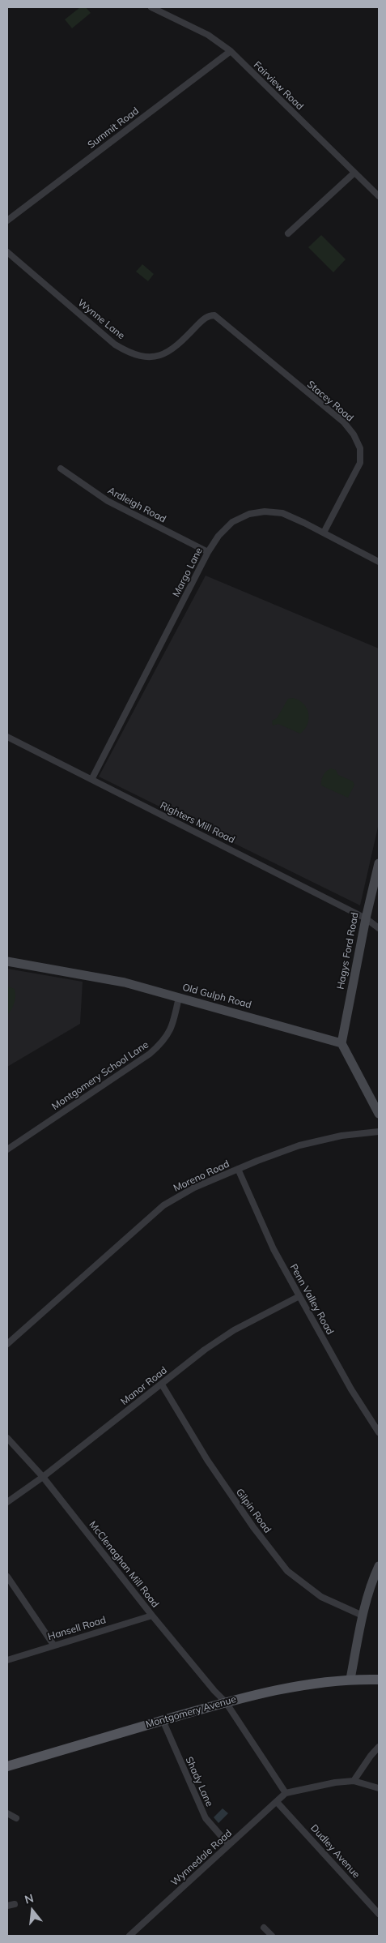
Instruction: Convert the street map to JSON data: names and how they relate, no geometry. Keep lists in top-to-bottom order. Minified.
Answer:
{"streets":{"main road":["Montgomery Avenue"],"street":["Fairview Road","Summit Road","Wynne Lane","Stacey Road","Ardleigh Road","Margo Lane","Righters Mill Road","Hagys Ford Road","Old Gulph Road","Montgomery School Lane","Moreno Road","Penn Valley Road","Manor Road","Gilpin Road","McClenaghan Mill Road","Hansell Road","Shady Lane","Dudley Avenue","Wynnedale Road"]},"crossings":[["Fairview Road","Summit Road"],["Wynne Lane","Stacey Road"],["Stacey Road","Margo Lane"],["Ardleigh Road","Margo Lane"],["Margo Lane","Righters Mill Road"],["Righters Mill Road","Hagys Ford Road"],["Hagys Ford Road","Old Gulph Road"],["Old Gulph Road","Montgomery School Lane"],["Moreno Road","Penn Valley Road"],["Penn Valley Road","Manor Road"],["Manor Road","Gilpin Road"],["Manor Road","McClenaghan Mill Road"],["McClenaghan Mill Road","Hansell Road"],["McClenaghan Mill Road","Montgomery Avenue"],["McClenaghan Mill Road","Wynnedale Road"],["Montgomery Avenue","Shady Lane"],["Shady Lane","Wynnedale Road"],["Dudley Avenue","Wynnedale Road"]],"north":"top"}
